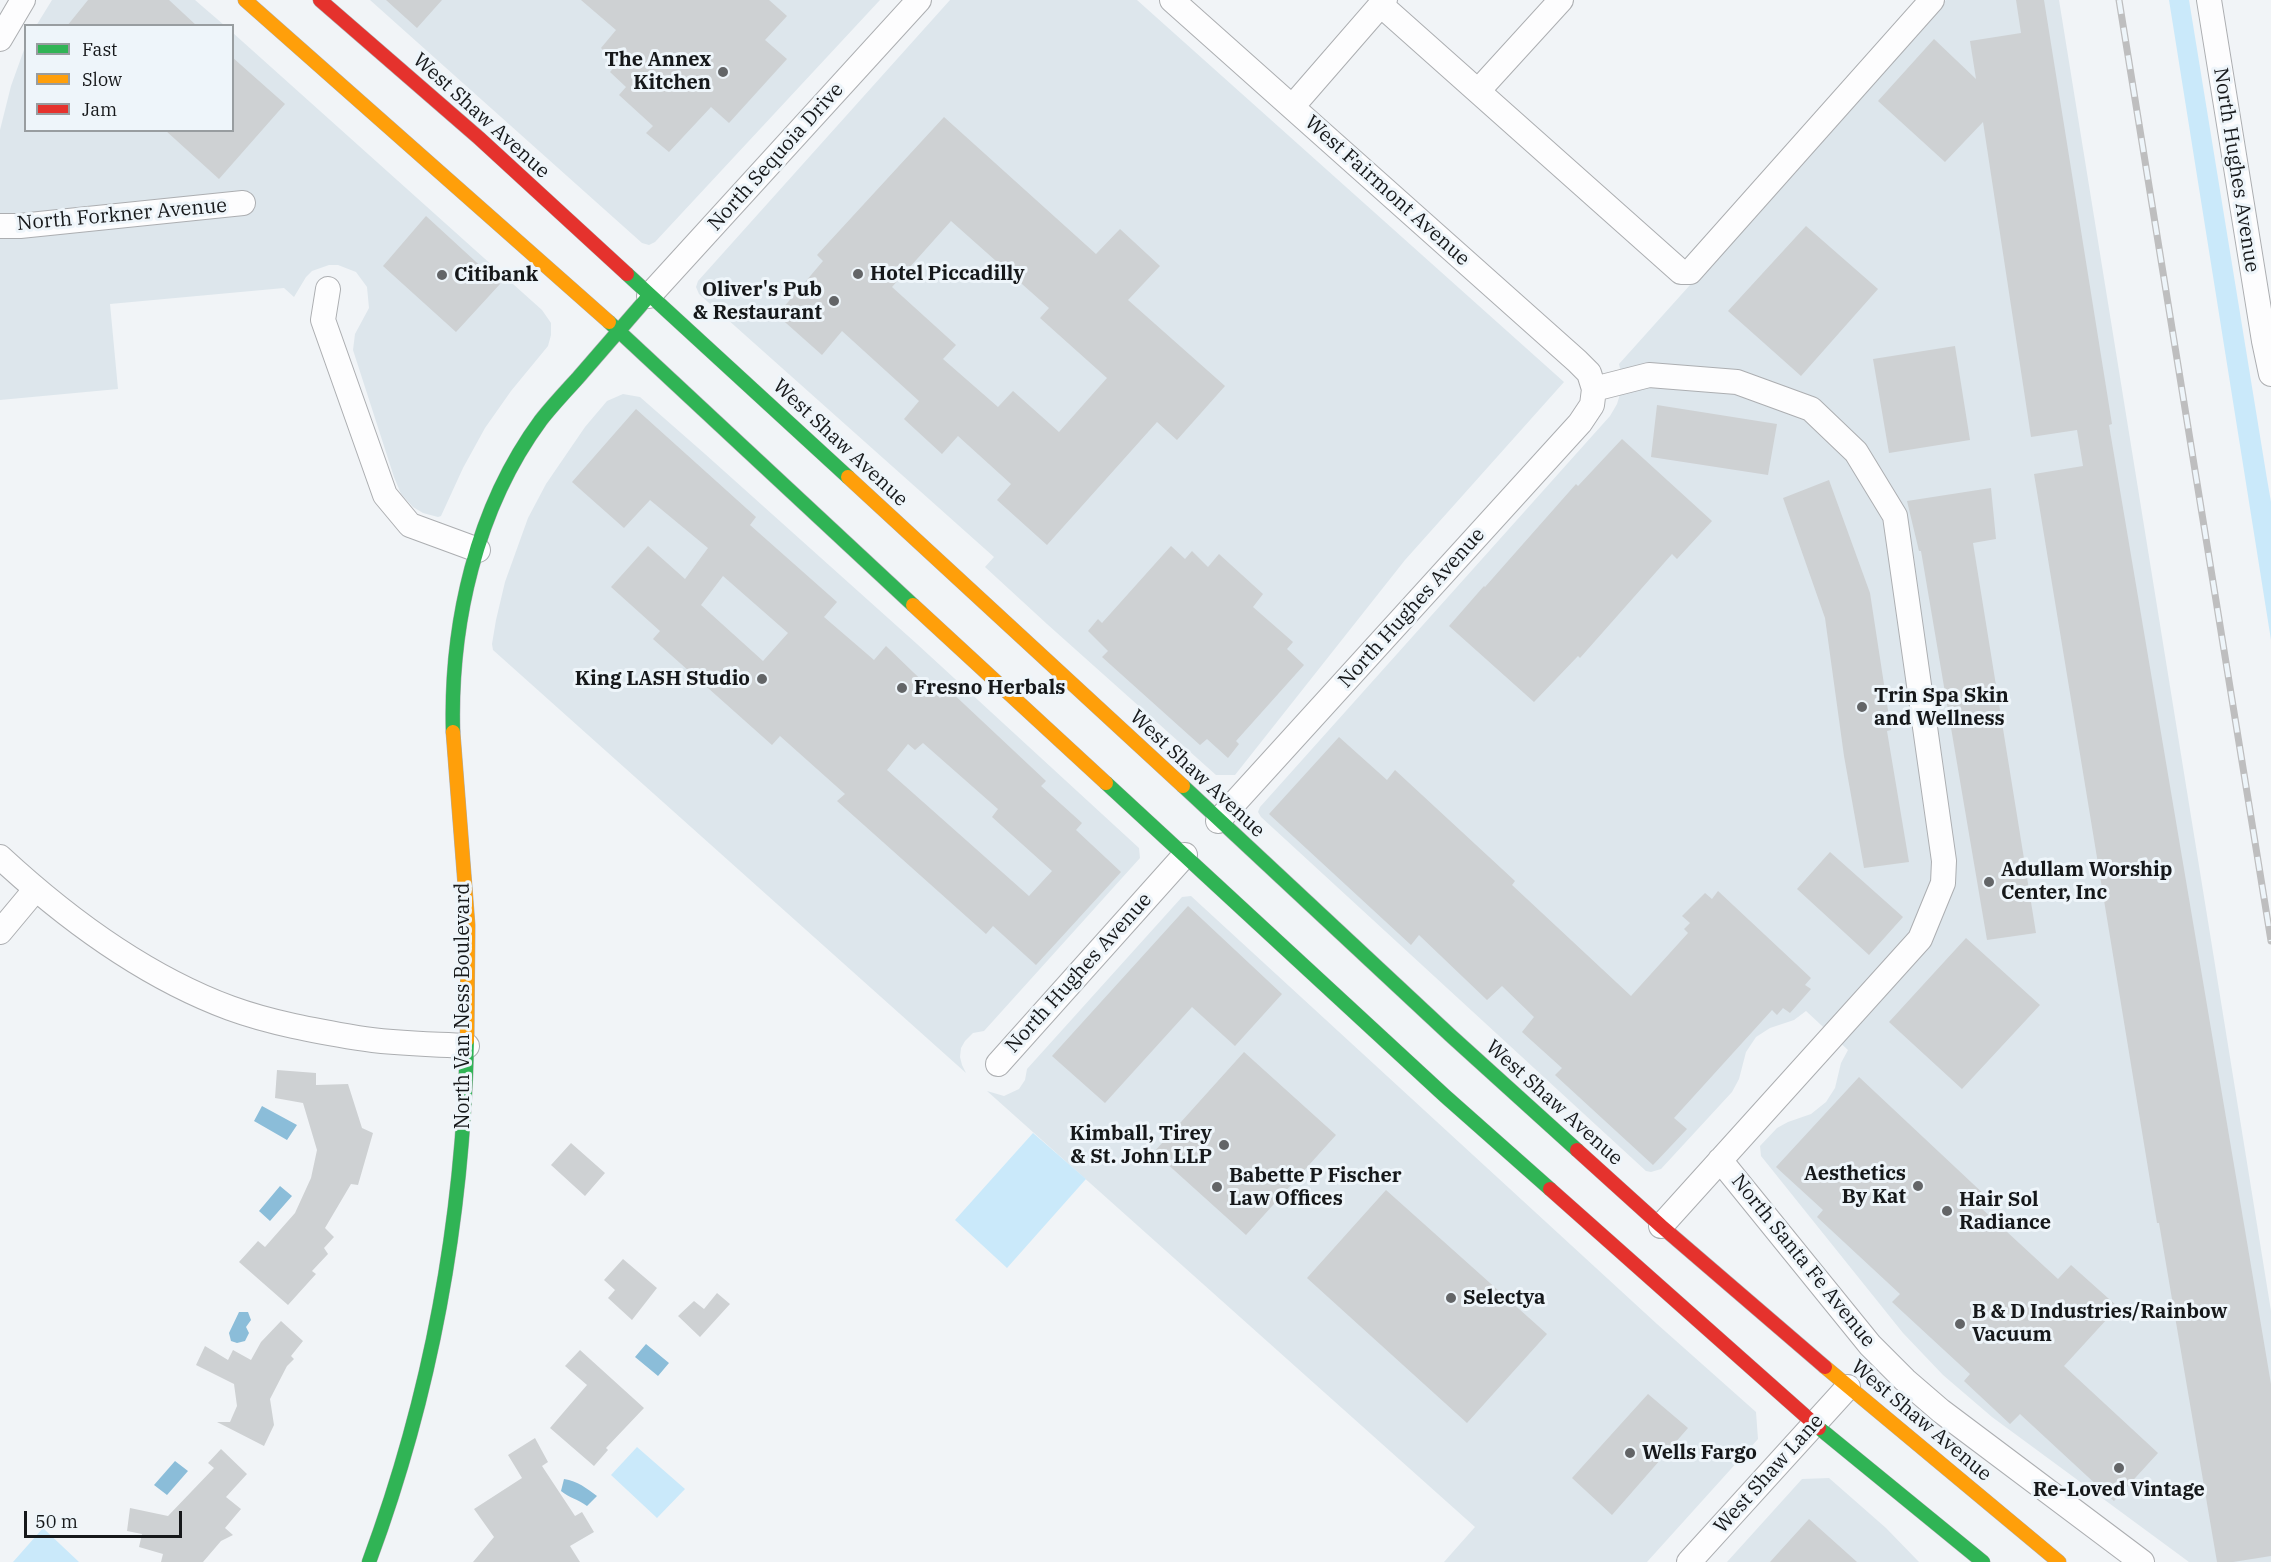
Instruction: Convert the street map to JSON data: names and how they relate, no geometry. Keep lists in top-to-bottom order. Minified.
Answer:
{"streets":{"main road":["West Shaw Avenue","North Sequoia Drive","North Van Ness Boulevard"],"street":["North Hughes Avenue","West Fairmont Avenue","North Forkner Avenue","North Santa Fe Avenue","West Shaw Lane"]},"crossings":[["West Shaw Avenue","North Sequoia Drive"],["West Shaw Avenue","North Hughes Avenue"],["West Shaw Avenue","West Shaw Lane"],["North Sequoia Drive","North Van Ness Boulevard"],["North Hughes Avenue","West Fairmont Avenue"]],"places":["The Annex Kitchen","Hotel Piccadilly","Citibank","Oliver's Pub & Restaurant","King LASH Studio","Fresno Herbals","Trin Spa Skin and Wellness","Adullam Worship Center, Inc","Kimball, Tirey & St. John LLP","Aesthetics By Kat","Babette P Fischer Law Offices","Hair Sol Radiance","Selectya","B & D Industries/Rainbow Vacuum","Wells Fargo","Re-Loved Vintage"],"legend":["Fast","Slow","Jam"],"scale_bar":"50 m"}
